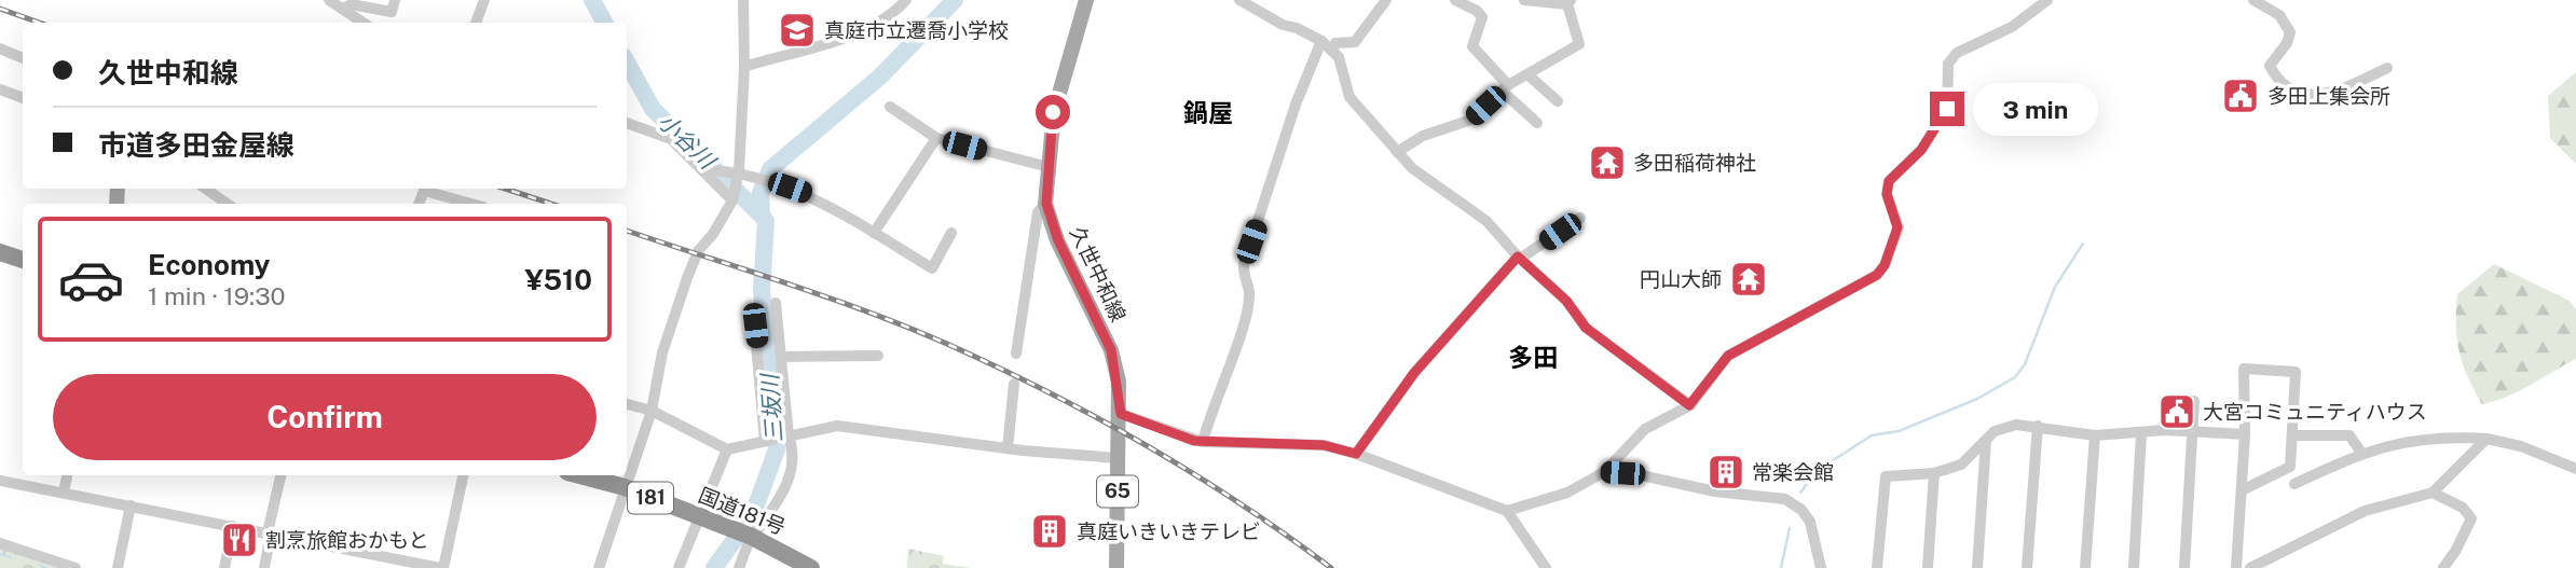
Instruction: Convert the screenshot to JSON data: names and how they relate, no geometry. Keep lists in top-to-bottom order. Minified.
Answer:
{"streets":{"highway":["181","国道181号"],"main road":["久世中和線","65"]},"districts":["鍋屋","多田"],"water":["小谷川","三坂川"],"places":{"school or university":["真庭市立遷喬小学校"],"public building":["多田上集会所","大宮コミュニティハウス"],"temple":["多田稲荷神社","円山大師"],"building":["常楽会館","真庭いきいきテレビ"],"restaurant":["割烹旅館おかもと"]},"page":{"banner":["久世中和線","市道多田金屋線"],"bubble":"3 min","list":[{"name":"Economy","note":"1 min · 19:30","value":"¥510"}],"buttons":"Confirm"}}
